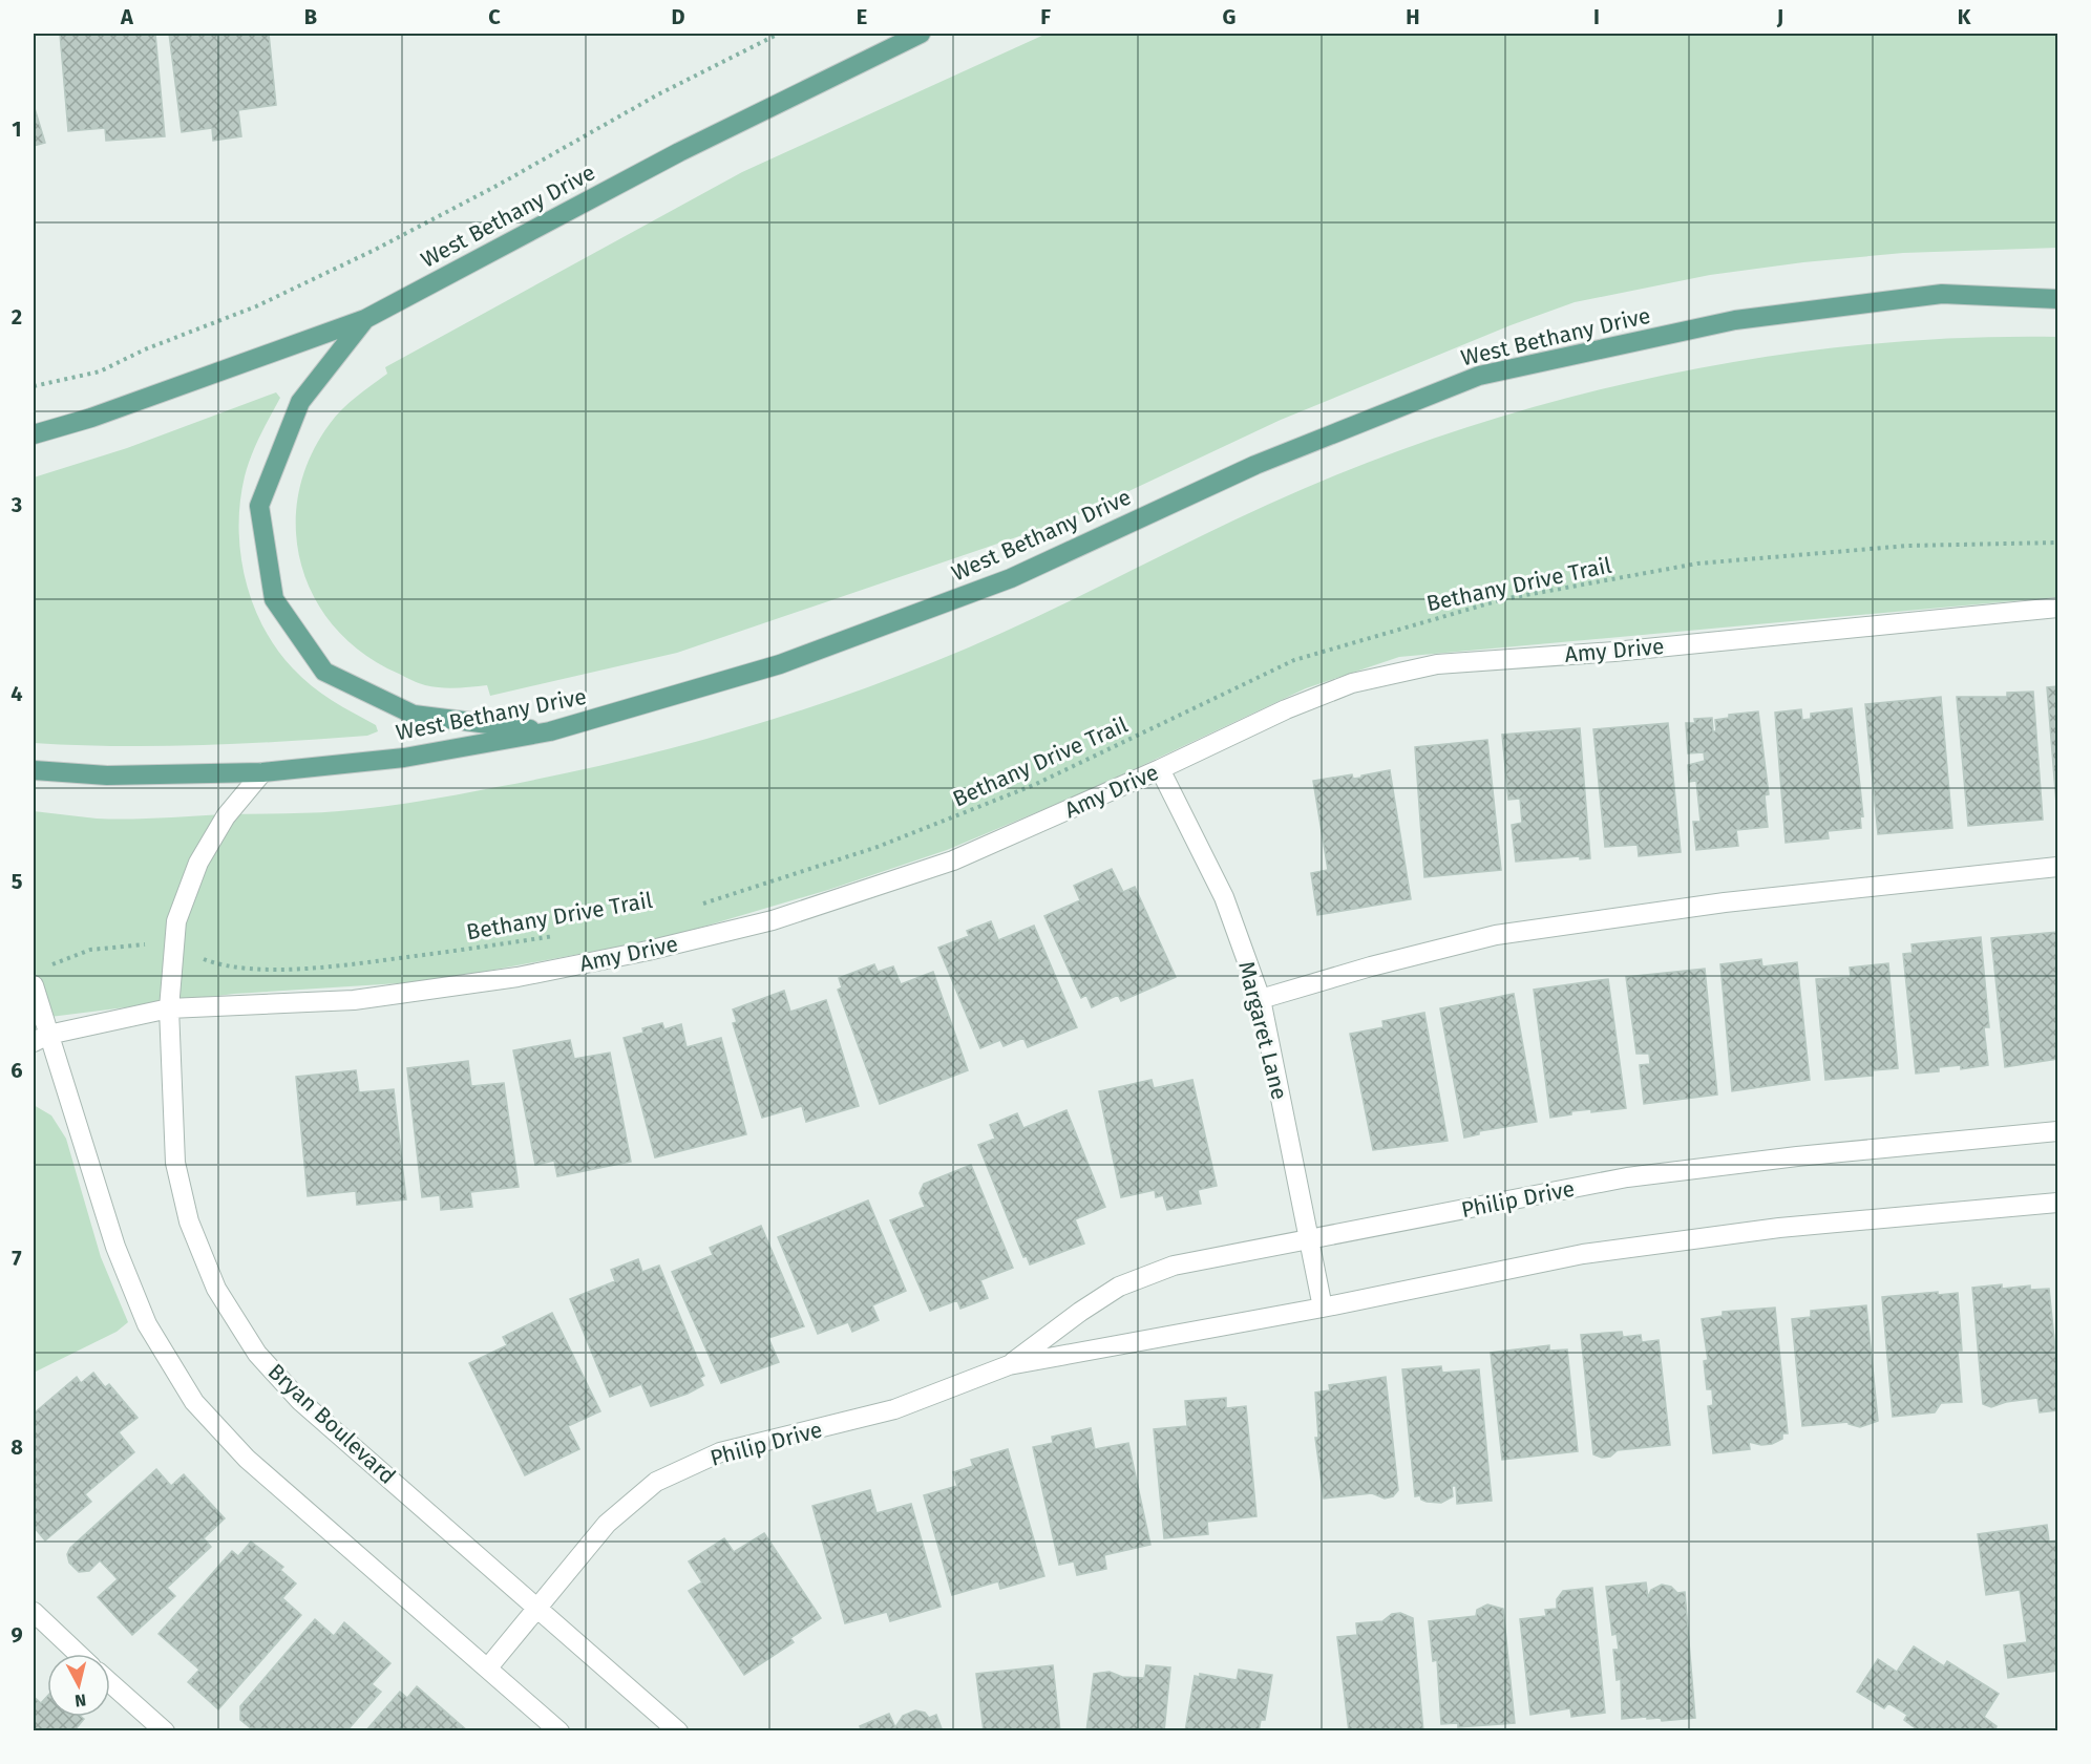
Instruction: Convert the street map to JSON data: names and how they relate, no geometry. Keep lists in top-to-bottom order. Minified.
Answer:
{"streets":{"main road":["West Bethany Drive"],"street":["Amy Drive","Margaret Lane","Philip Drive","Bryan Boulevard"],"path":["Bethany Drive Trail"]},"crossings":[["West Bethany Drive","Bryan Boulevard"],["Bethany Drive Trail","Bryan Boulevard"],["Amy Drive","Margaret Lane"],["Amy Drive","Bryan Boulevard"],["Margaret Lane","Philip Drive"],["Philip Drive","Bryan Boulevard"]],"north":"bottom","grid":{"columns":["A","B","C","D","E","F","G","H","I","J","K"],"rows":["1","2","3","4","5","6","7","8","9"]}}
